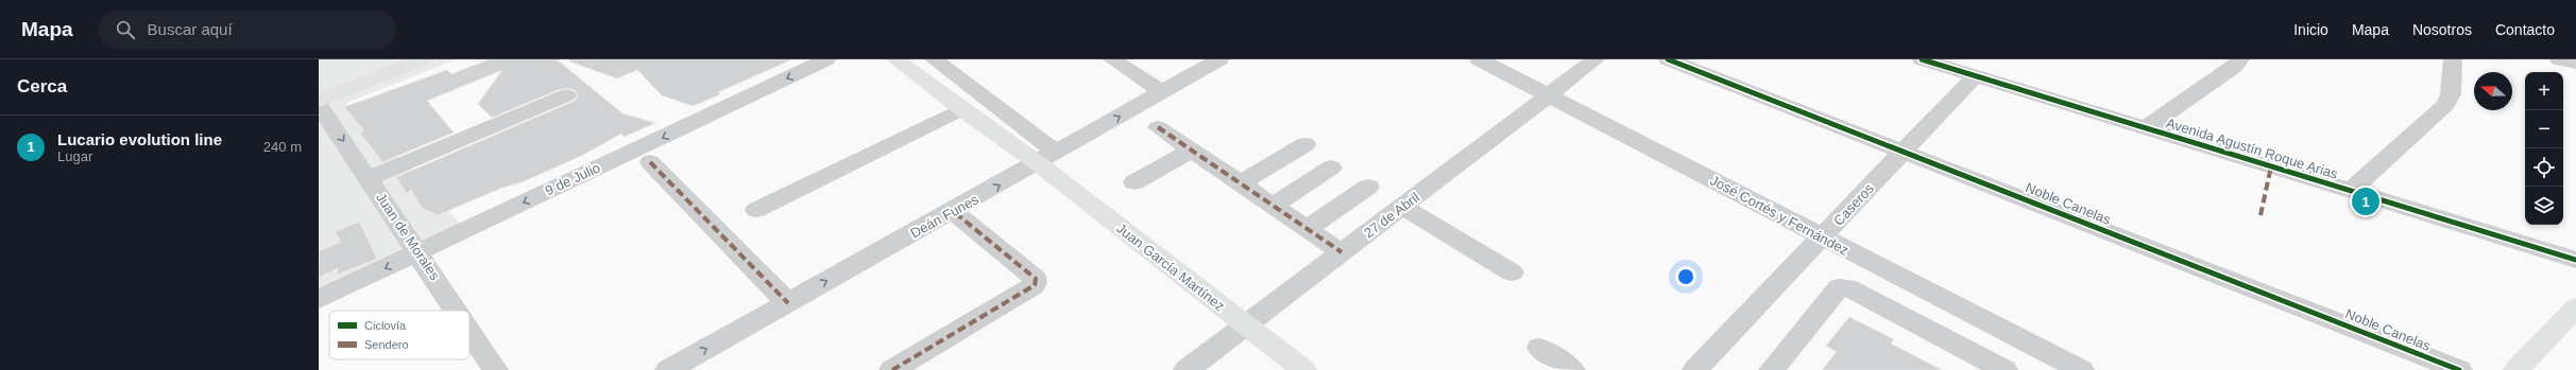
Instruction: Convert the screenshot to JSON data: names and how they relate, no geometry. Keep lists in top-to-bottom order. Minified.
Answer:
{"streets":{"main road":["Juan García Martínez"],"street":["Avenida Agustín Roque Arias","9 de Julio","Noble Canelas","Caseros","27 de Abril","José Cortés y Fernández","Deán Funes","Juan de Morales"]},"crossings":[["Avenida Agustín Roque Arias","Caseros"],["9 de Julio","Juan de Morales"],["Noble Canelas","Caseros"],["Caseros","José Cortés y Fernández"],["27 de Abril","José Cortés y Fernández"],["27 de Abril","Juan García Martínez"],["Deán Funes","Juan García Martínez"]],"legend":["Ciclovía","Sendero"],"north":"left","page":{"header":"Mapa","search":"Buscar aquí","nav":["Inicio","Mapa","Nosotros","Contacto"],"heading":"Cerca","map_buttons":["+","−"],"list":[{"mark":"1","name":"Lucario evolution line","note":"Lugar","value":"240 m"}],"pins":"1"}}
